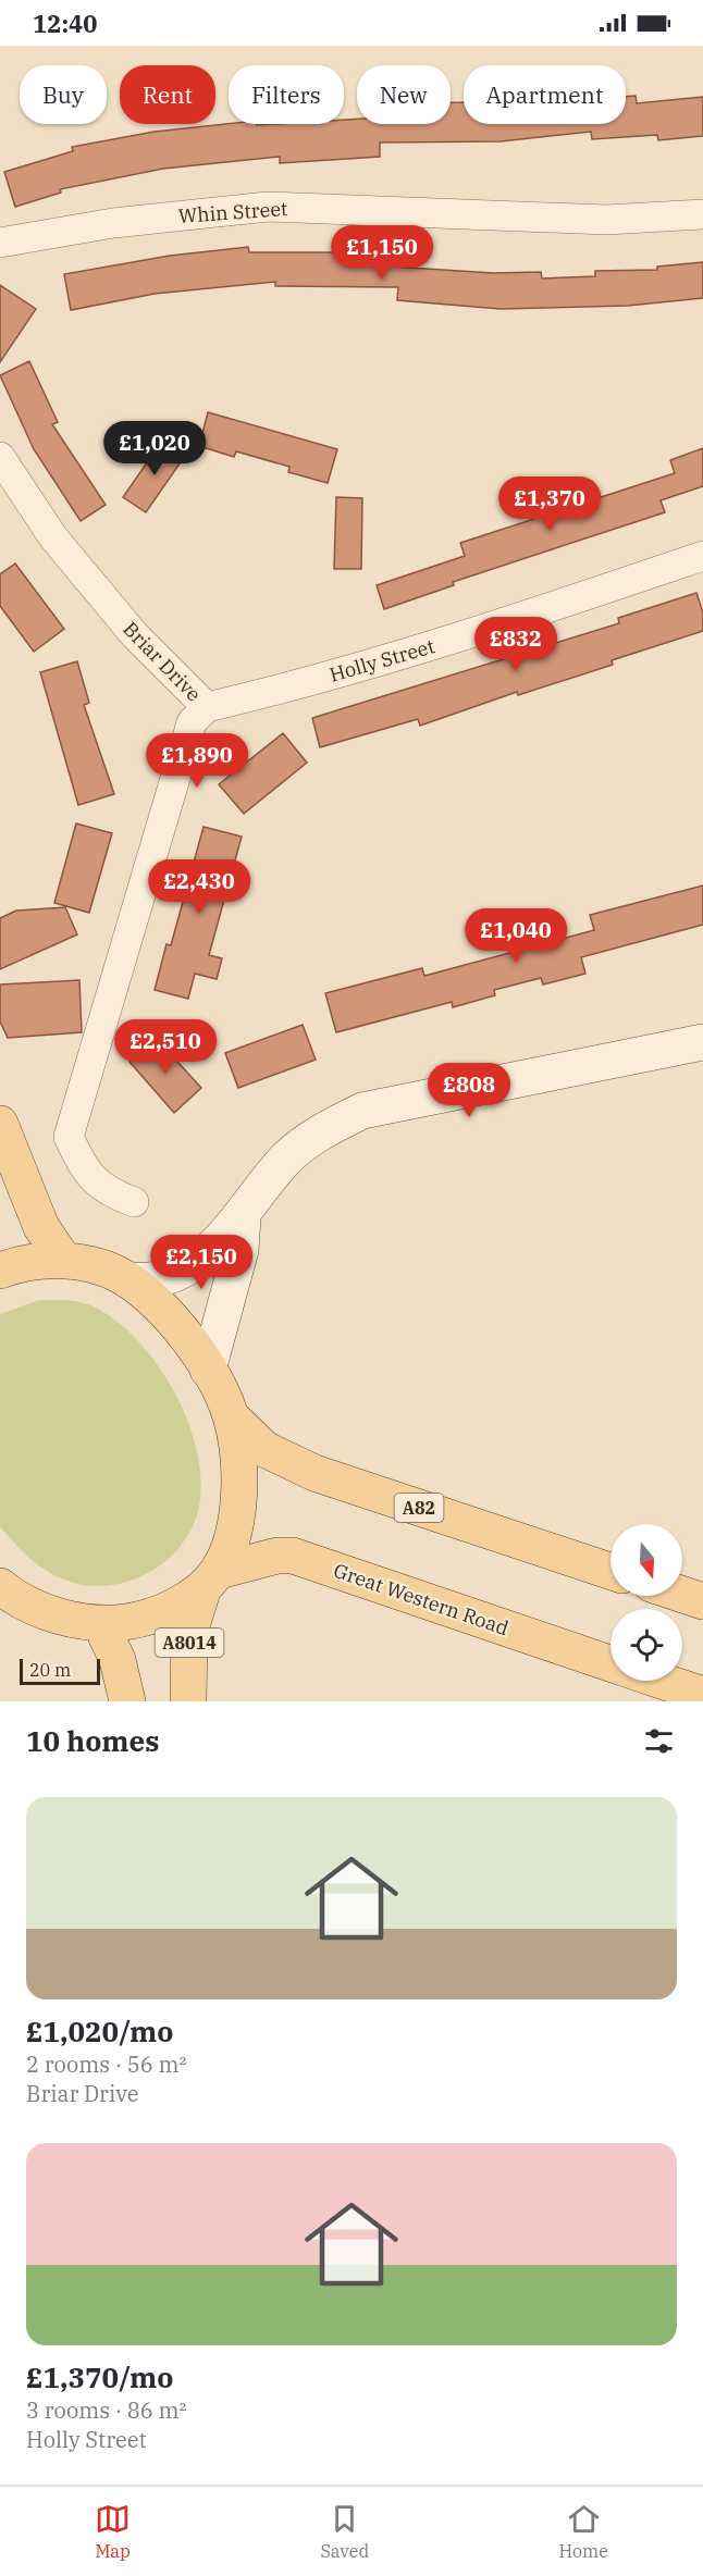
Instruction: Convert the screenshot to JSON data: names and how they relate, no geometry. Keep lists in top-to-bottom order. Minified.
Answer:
{"streets":{"main road":["A82","Great Western Road","A8014"],"street":["Whin Street","Holly Street","Briar Drive"]},"crossings":[["Holly Street","Briar Drive"],["A82","Great Western Road"],["A82","A8014"],["Great Western Road","A8014"]],"scale_bar":"20 m","north":"bottom","page":{"status":"12:40","chip":["Buy","Rent","Filters","New","Apartment"],"price":["£1,150","£1,020","£1,370","£832","£1,890","£2,430","£1,040","£2,510","£808","£2,150"],"scale":"20 m","heading":"10 homes","list":[{"name":"£1,020/mo","note":"2 rooms · 56 m² · Briar Drive"},{"name":"£1,370/mo","note":"3 rooms · 86 m² · Holly Street"}],"tabs":["Map","Saved","Home"]}}
